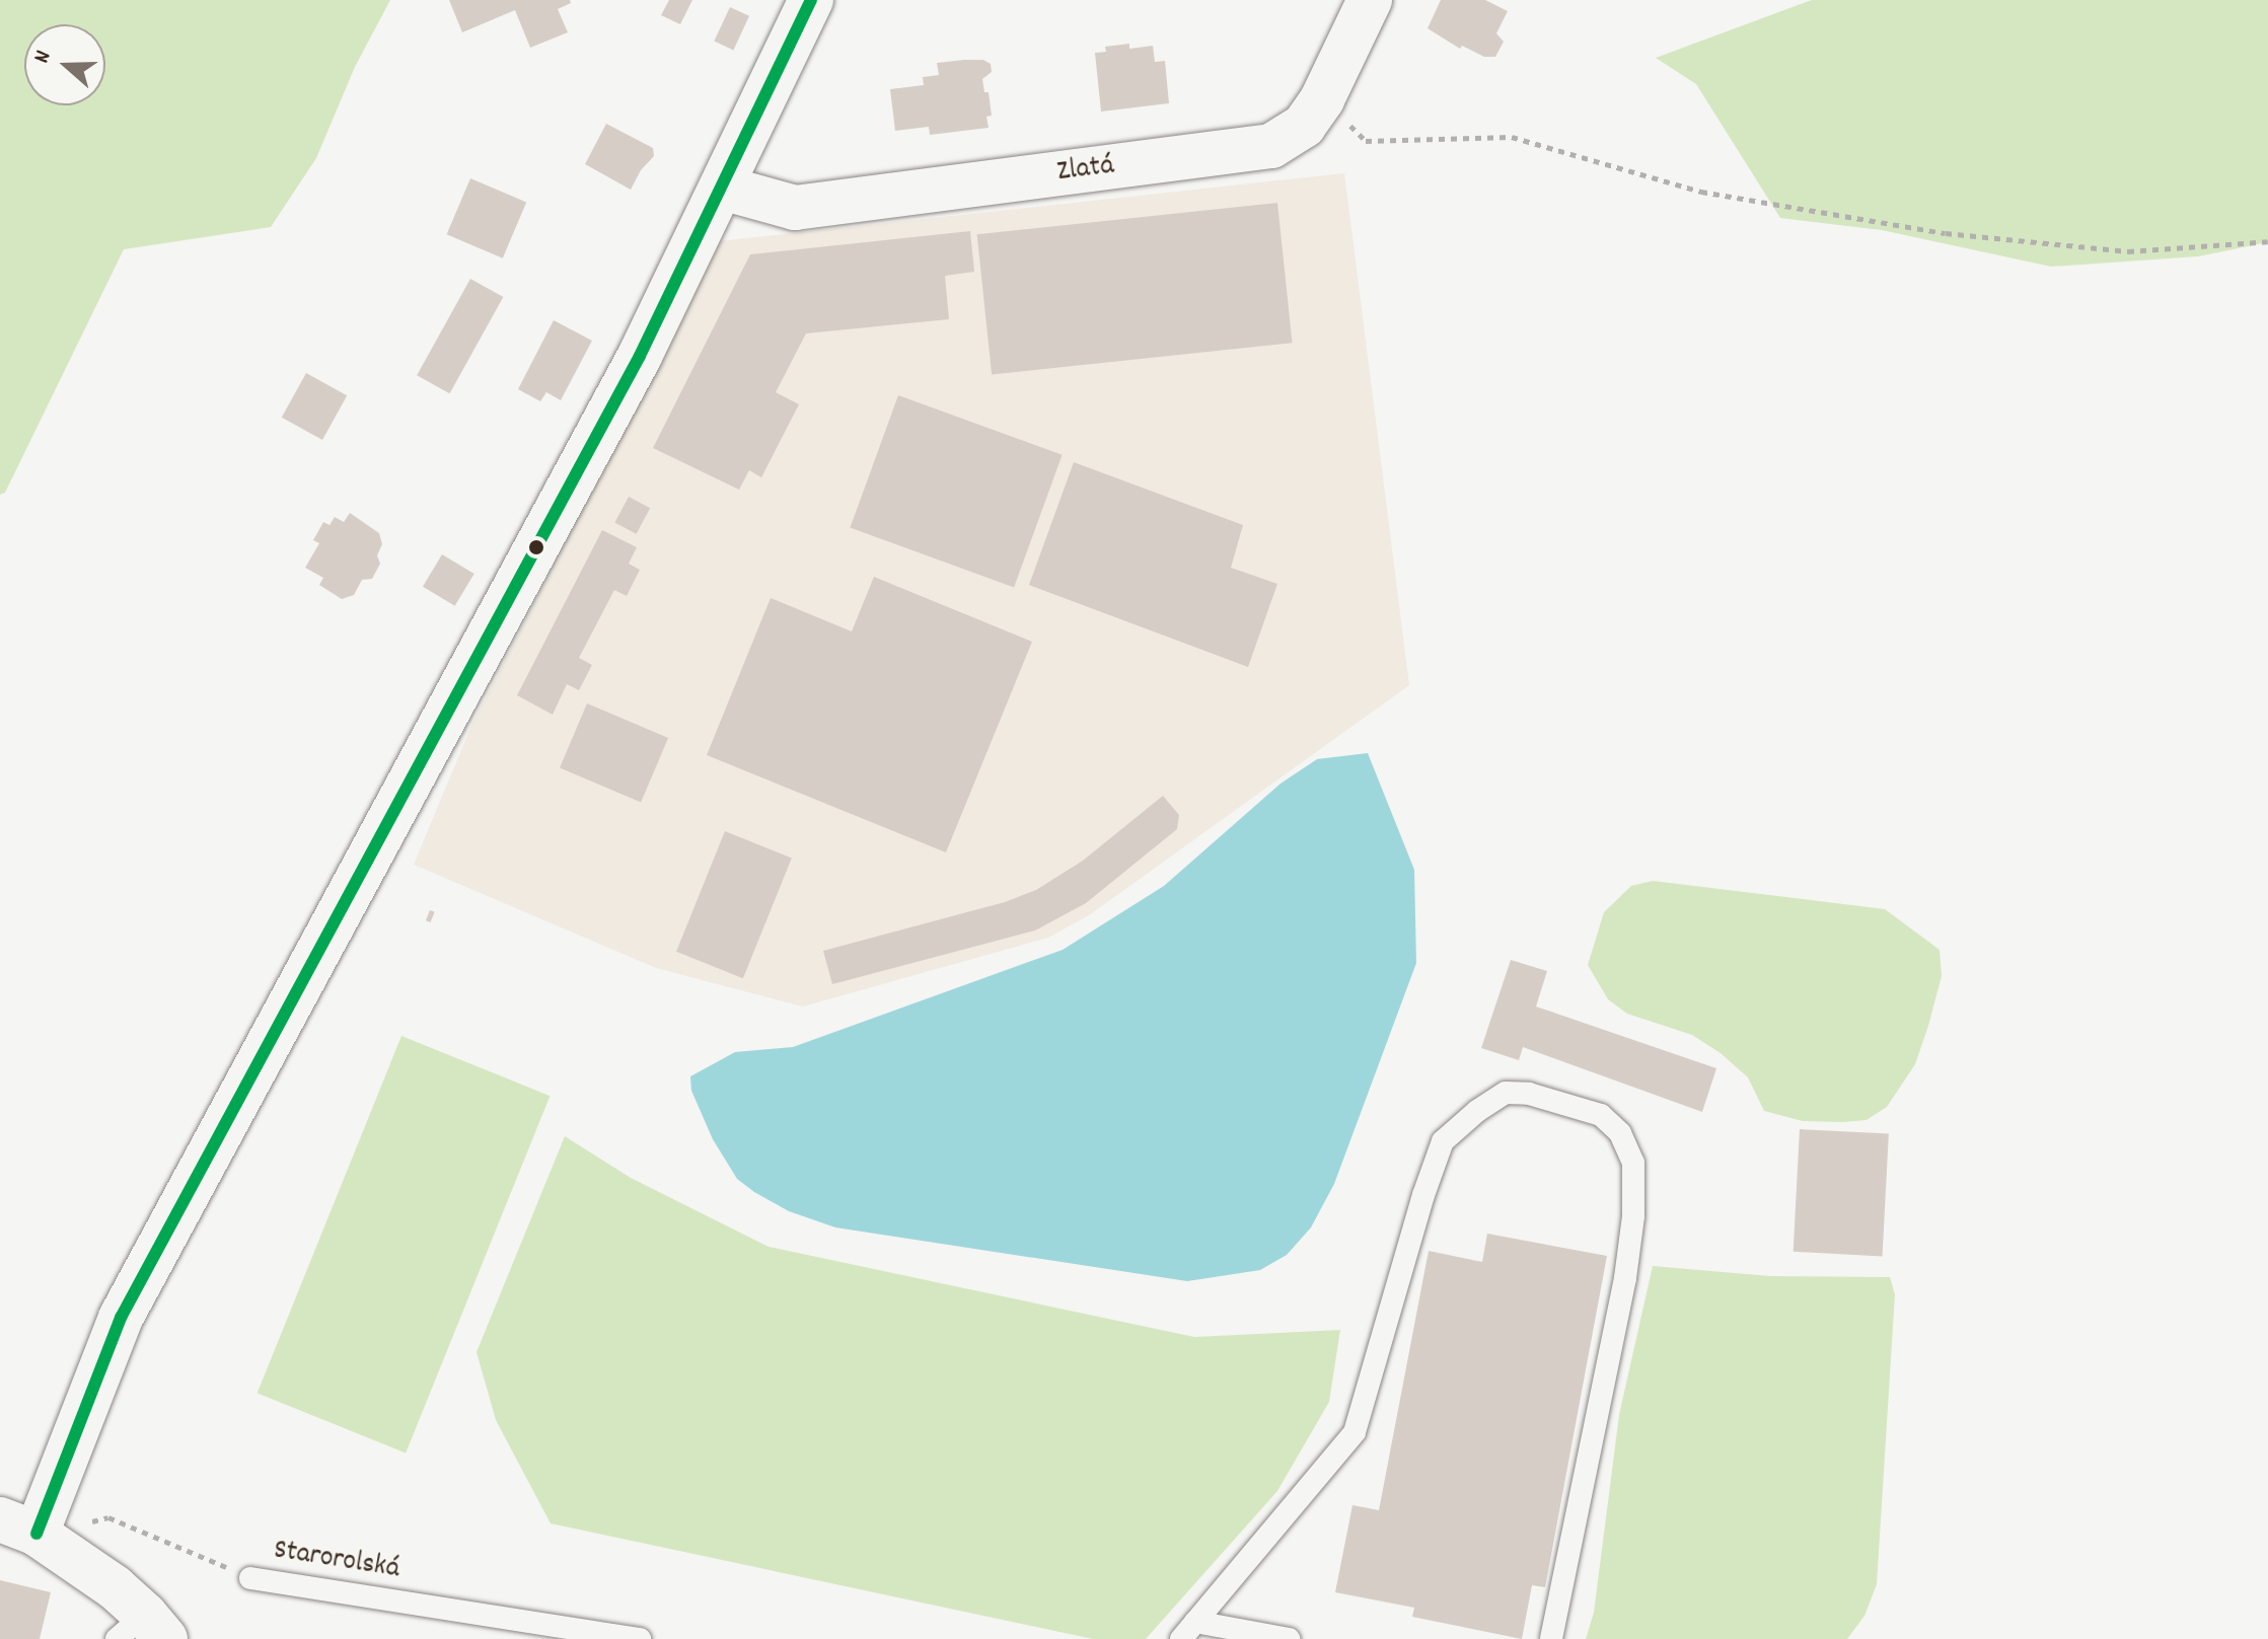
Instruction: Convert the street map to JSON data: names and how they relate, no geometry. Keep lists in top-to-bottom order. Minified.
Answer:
{"streets":{"street":["Zlatá"],"lane":["Starorolská"]},"north":"left"}
